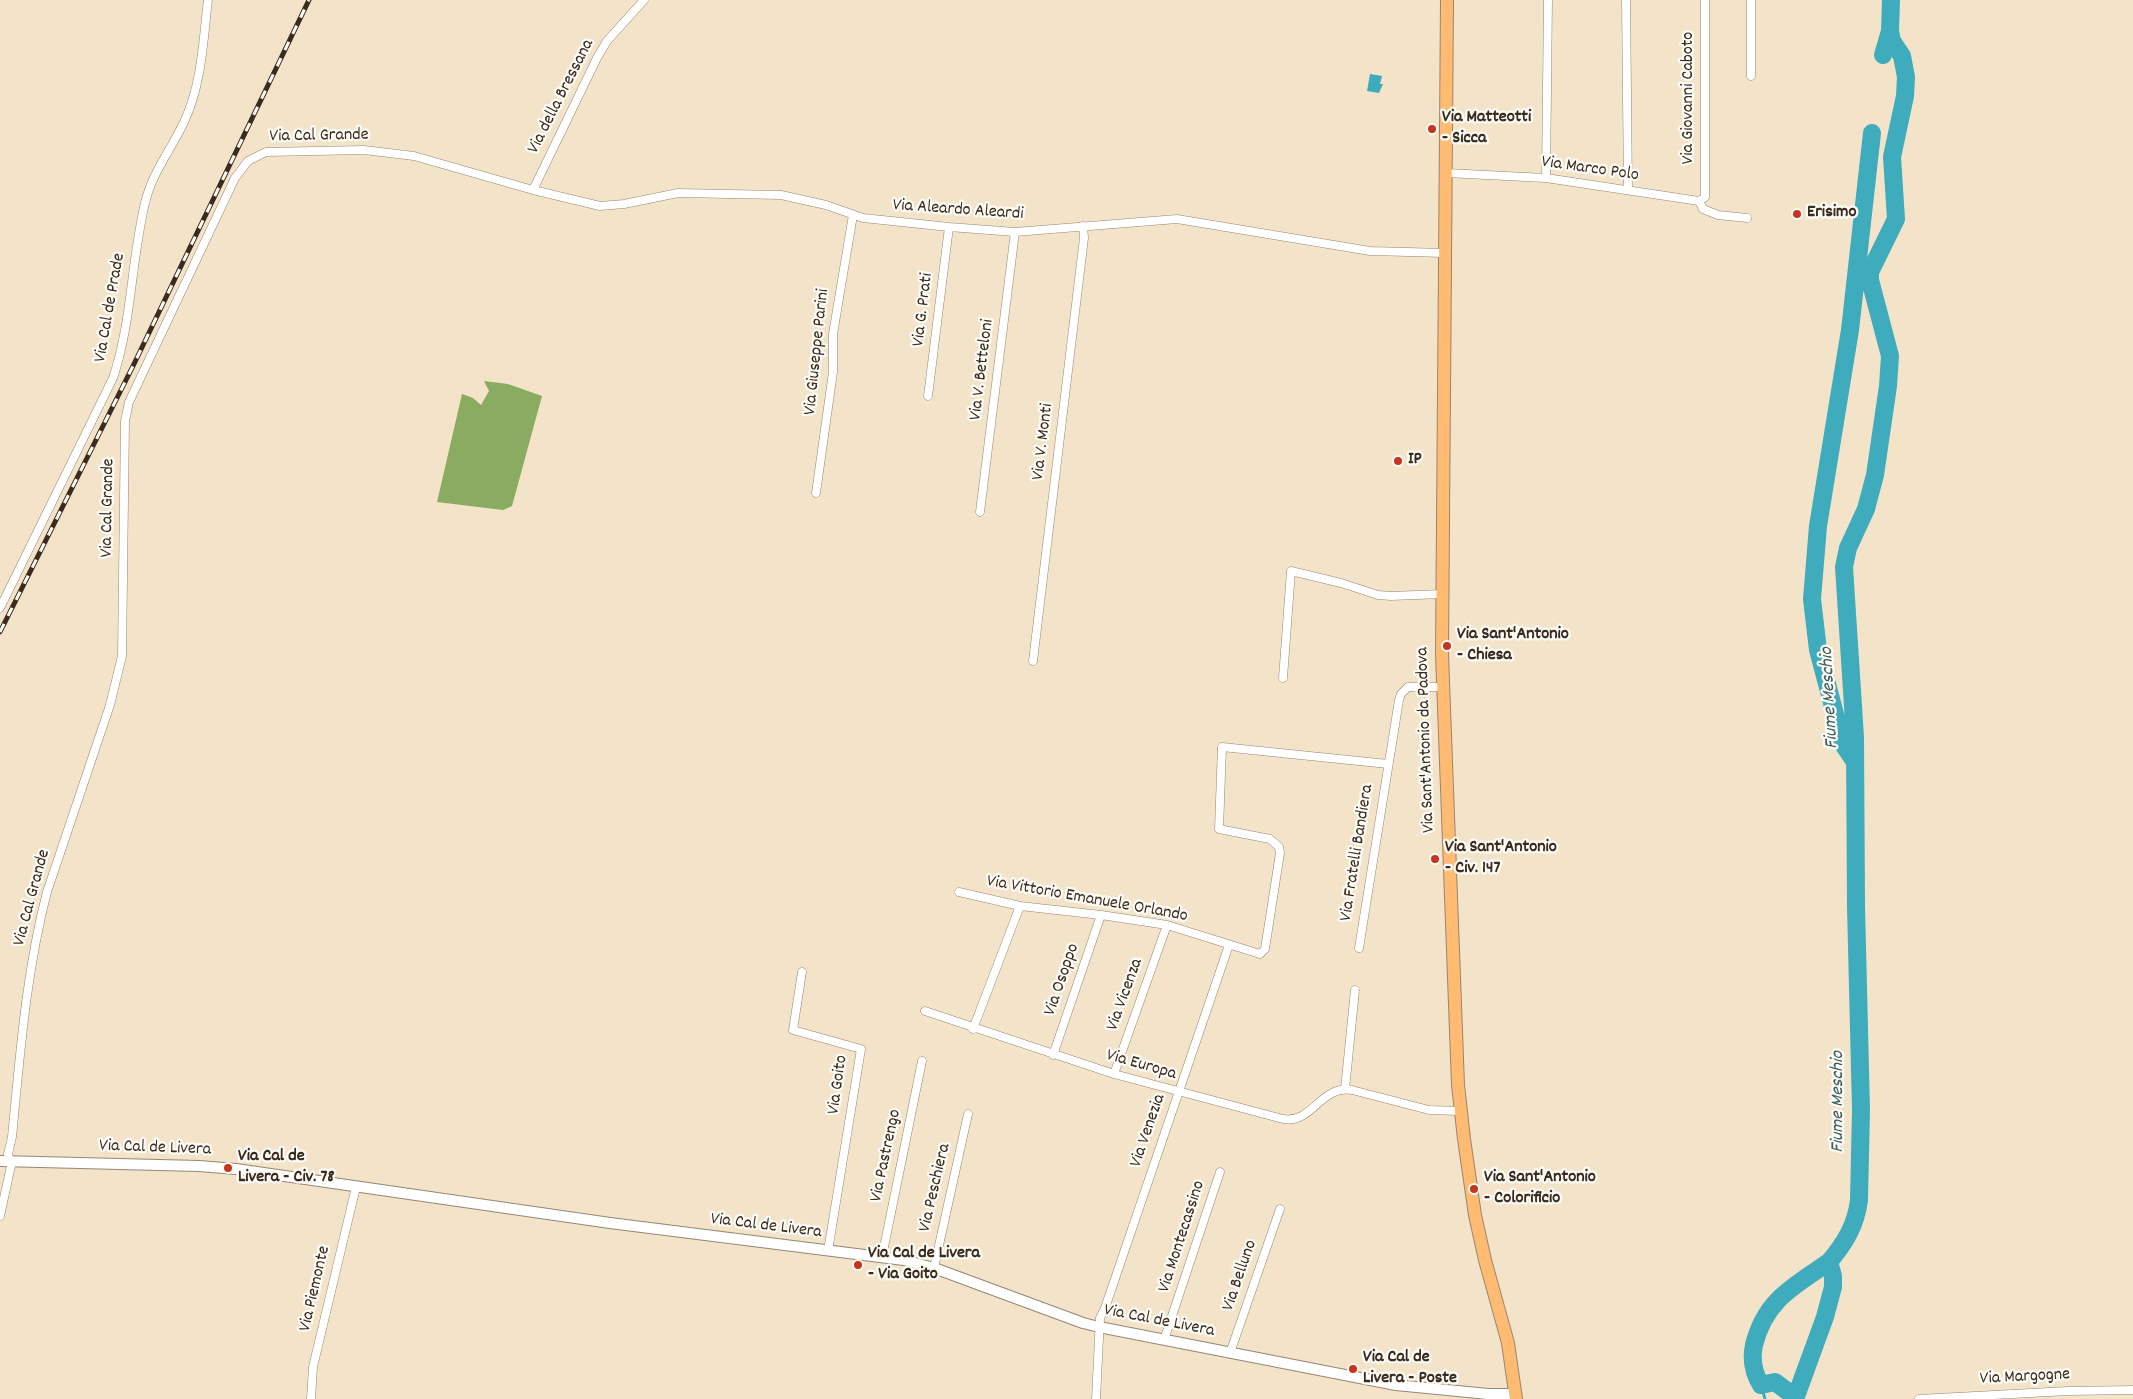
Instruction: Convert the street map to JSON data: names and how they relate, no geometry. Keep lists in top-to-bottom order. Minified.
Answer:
{"streets":{"main road":["Via Sant'Antonio da Padova"],"street":["Via della Bressana","Via Giovanni Caboto","Via Cal Grande","Via Marco Polo","Via Aleardo Aleardi","Via Cal de Prade","Via G. Prati","Via Giuseppe Parini","Via V. Betteloni","Via V. Monti","Via Fratelli Bandiera","Via Vittorio Emanuele Orlando","Via Osoppo","Via Vicenza","Via Europa","Via Goito","Via Venezia","Via Cal de Livera","Via Pastrengo","Via Peschiera","Via Montecassino","Via Belluno","Via Piemonte","Via Margogne"]},"crossings":[["Via della Bressana","Via Cal Grande"],["Via della Bressana","Via Aleardo Aleardi"],["Via Giovanni Caboto","Via Marco Polo"],["Via Cal Grande","Via Aleardo Aleardi"],["Via Cal Grande","Via Cal de Livera"],["Via Marco Polo","Via Sant'Antonio da Padova"],["Via Aleardo Aleardi","Via G. Prati"],["Via Aleardo Aleardi","Via Giuseppe Parini"],["Via Aleardo Aleardi","Via V. Betteloni"],["Via Aleardo Aleardi","Via V. Monti"],["Via Aleardo Aleardi","Via Sant'Antonio da Padova"],["Via Sant'Antonio da Padova","Via Fratelli Bandiera"],["Via Sant'Antonio da Padova","Via Cal de Livera"],["Via Fratelli Bandiera","Via Vittorio Emanuele Orlando"],["Via Vittorio Emanuele Orlando","Via Osoppo"],["Via Vittorio Emanuele Orlando","Via Vicenza"],["Via Vittorio Emanuele Orlando","Via Venezia"],["Via Osoppo","Via Europa"],["Via Vicenza","Via Europa"],["Via Europa","Via Venezia"],["Via Goito","Via Cal de Livera"],["Via Venezia","Via Cal de Livera"],["Via Cal de Livera","Via Pastrengo"],["Via Cal de Livera","Via Peschiera"],["Via Cal de Livera","Via Montecassino"],["Via Cal de Livera","Via Belluno"],["Via Cal de Livera","Via Piemonte"]],"water":["Fiume Meschio"],"places":["Via Matteotti - Sicca","Erisimo","IP","Via Sant'Antonio - Chiesa","Via Sant'Antonio - Civ. 147","Via Cal de Livera - Civ. 78","Via Sant'Antonio - Colorificio","Via Cal de Livera - Via Goito","Via Cal de Livera - Poste"]}
